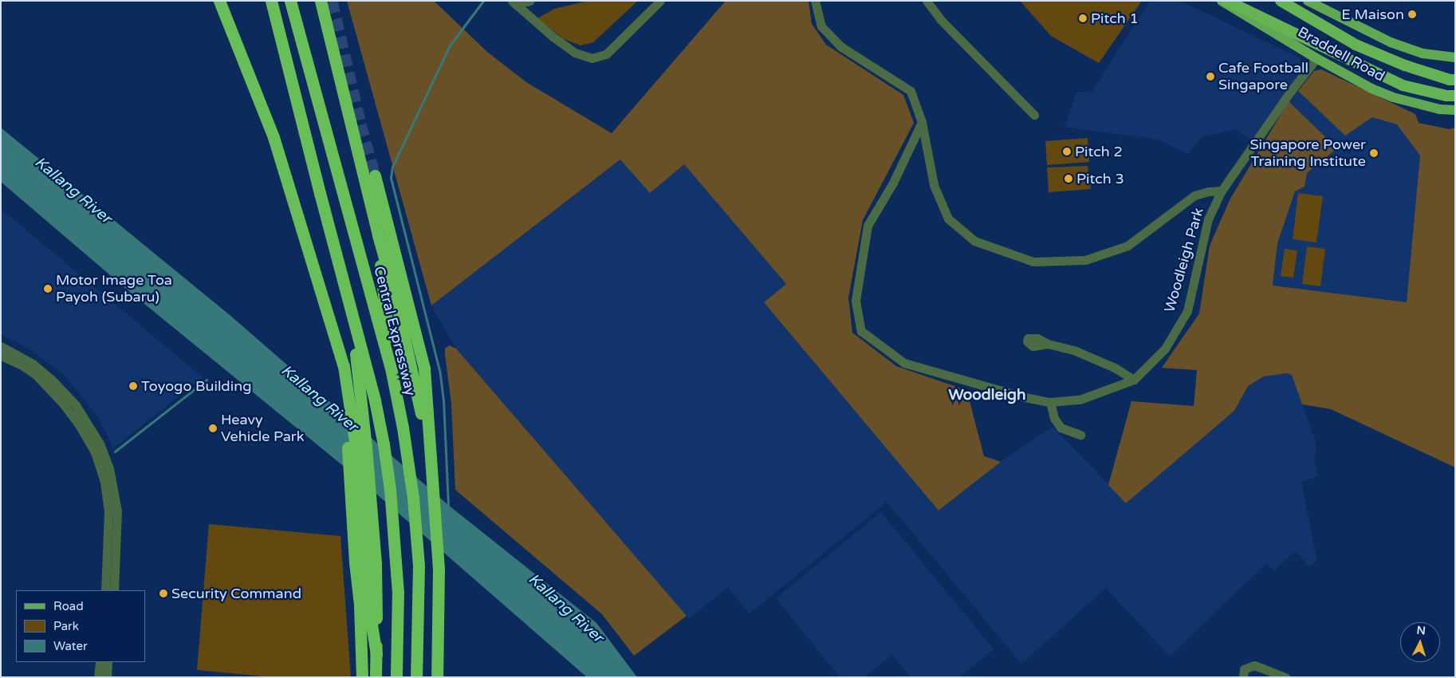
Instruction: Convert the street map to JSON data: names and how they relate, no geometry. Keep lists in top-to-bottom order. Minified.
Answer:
{"streets":{"highway":["Central Expressway"],"main road":["Braddell Road"],"street":["Woodleigh Park"]},"crossings":[["Braddell Road","Woodleigh Park"]],"districts":["Woodleigh"],"water":["Kallang River"],"places":["E Maison","Pitch 1","Cafe Football Singapore","Pitch 2","Singapore Power Training Institute","Pitch 3","Motor Image Toa Payoh (Subaru)","Toyogo Building","Heavy Vehicle Park","Security Command"],"legend":["Road","Park","Water"],"north":"top"}
